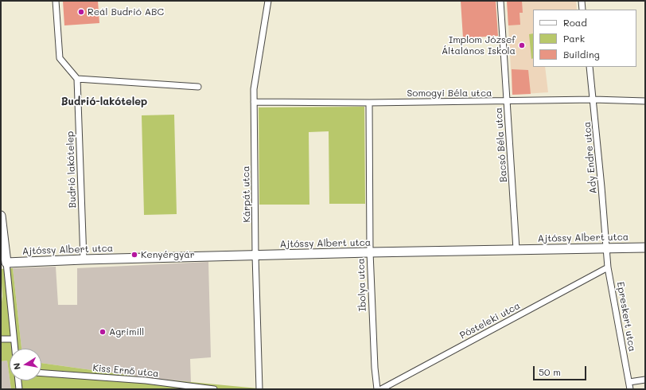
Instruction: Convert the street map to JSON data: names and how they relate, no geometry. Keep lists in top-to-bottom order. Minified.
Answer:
{"streets":{"main road":["Ajtóssy Albert utca"],"street":["Somogyi Béla utca","Bacsó Béla utca","Ady Endre utca","Budrió lakótelep","Kárpát utca","Ibolya utca","Epreskert utca","Pósteleki utca","Kiss Ernő utca"]},"crossings":[["Somogyi Béla utca","Bacsó Béla utca"],["Somogyi Béla utca","Ady Endre utca"],["Somogyi Béla utca","Kárpát utca"],["Somogyi Béla utca","Ibolya utca"],["Bacsó Béla utca","Ajtóssy Albert utca"],["Ady Endre utca","Ajtóssy Albert utca"],["Ady Endre utca","Epreskert utca"],["Budrió lakótelep","Ajtóssy Albert utca"],["Kárpát utca","Ajtóssy Albert utca"],["Ajtóssy Albert utca","Ibolya utca"],["Ajtóssy Albert utca","Epreskert utca"],["Epreskert utca","Pósteleki utca"]],"districts":["Budrió-lakótelep"],"places":["Reál Budrió ABC","Implom József Általános Iskola","Kenyérgyár","Agrimill"],"legend":["Road","Park","Building"],"scale_bar":"50 m","north":"left"}
